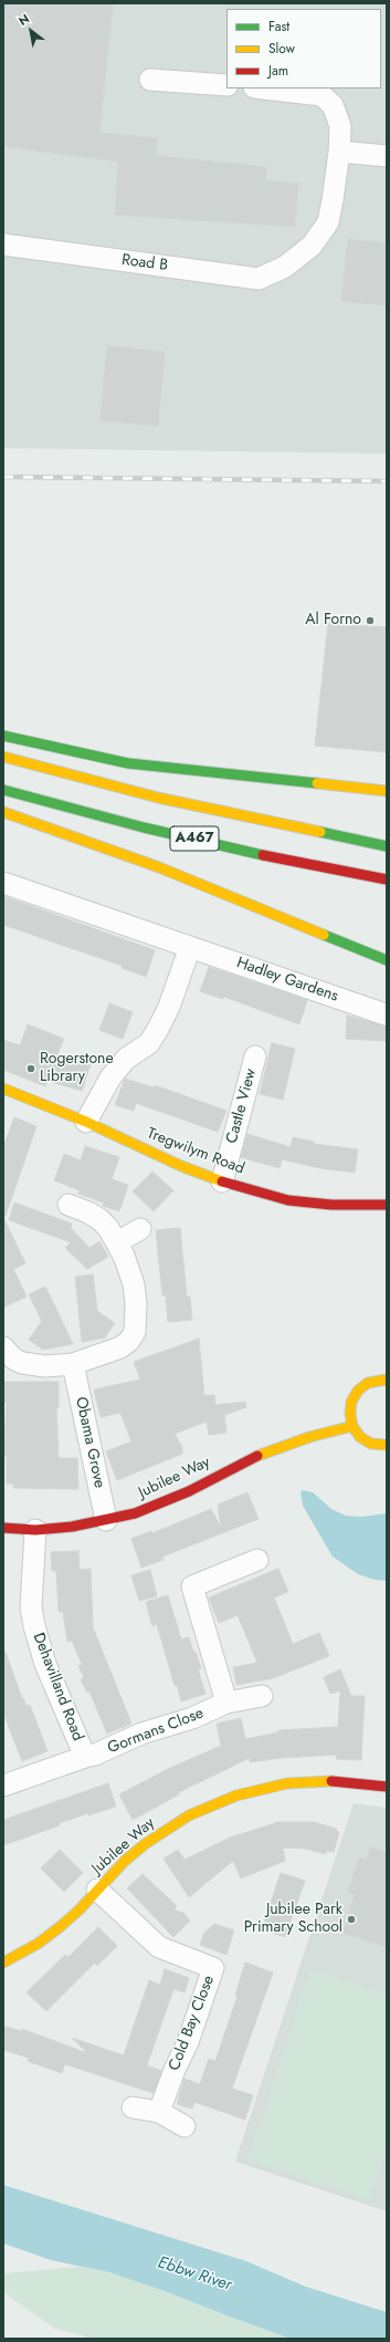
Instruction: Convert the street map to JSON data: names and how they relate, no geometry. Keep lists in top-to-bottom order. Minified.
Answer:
{"streets":{"main road":["A467","Tregwilym Road","Jubilee Way"],"street":["Road B","Hadley Gardens","Castle View","Obama Grove","Dehavilland Road","Gormans Close","Cold Bay Close"]},"crossings":[["Castle View","Tregwilym Road"],["Obama Grove","Jubilee Way"],["Jubilee Way","Dehavilland Road"],["Jubilee Way","Cold Bay Close"],["Dehavilland Road","Gormans Close"]],"water":["Ebbw River"],"places":["Al Forno","Rogerstone Library","Jubilee Park Primary School"],"legend":["Fast","Slow","Jam"],"north":"top left"}
